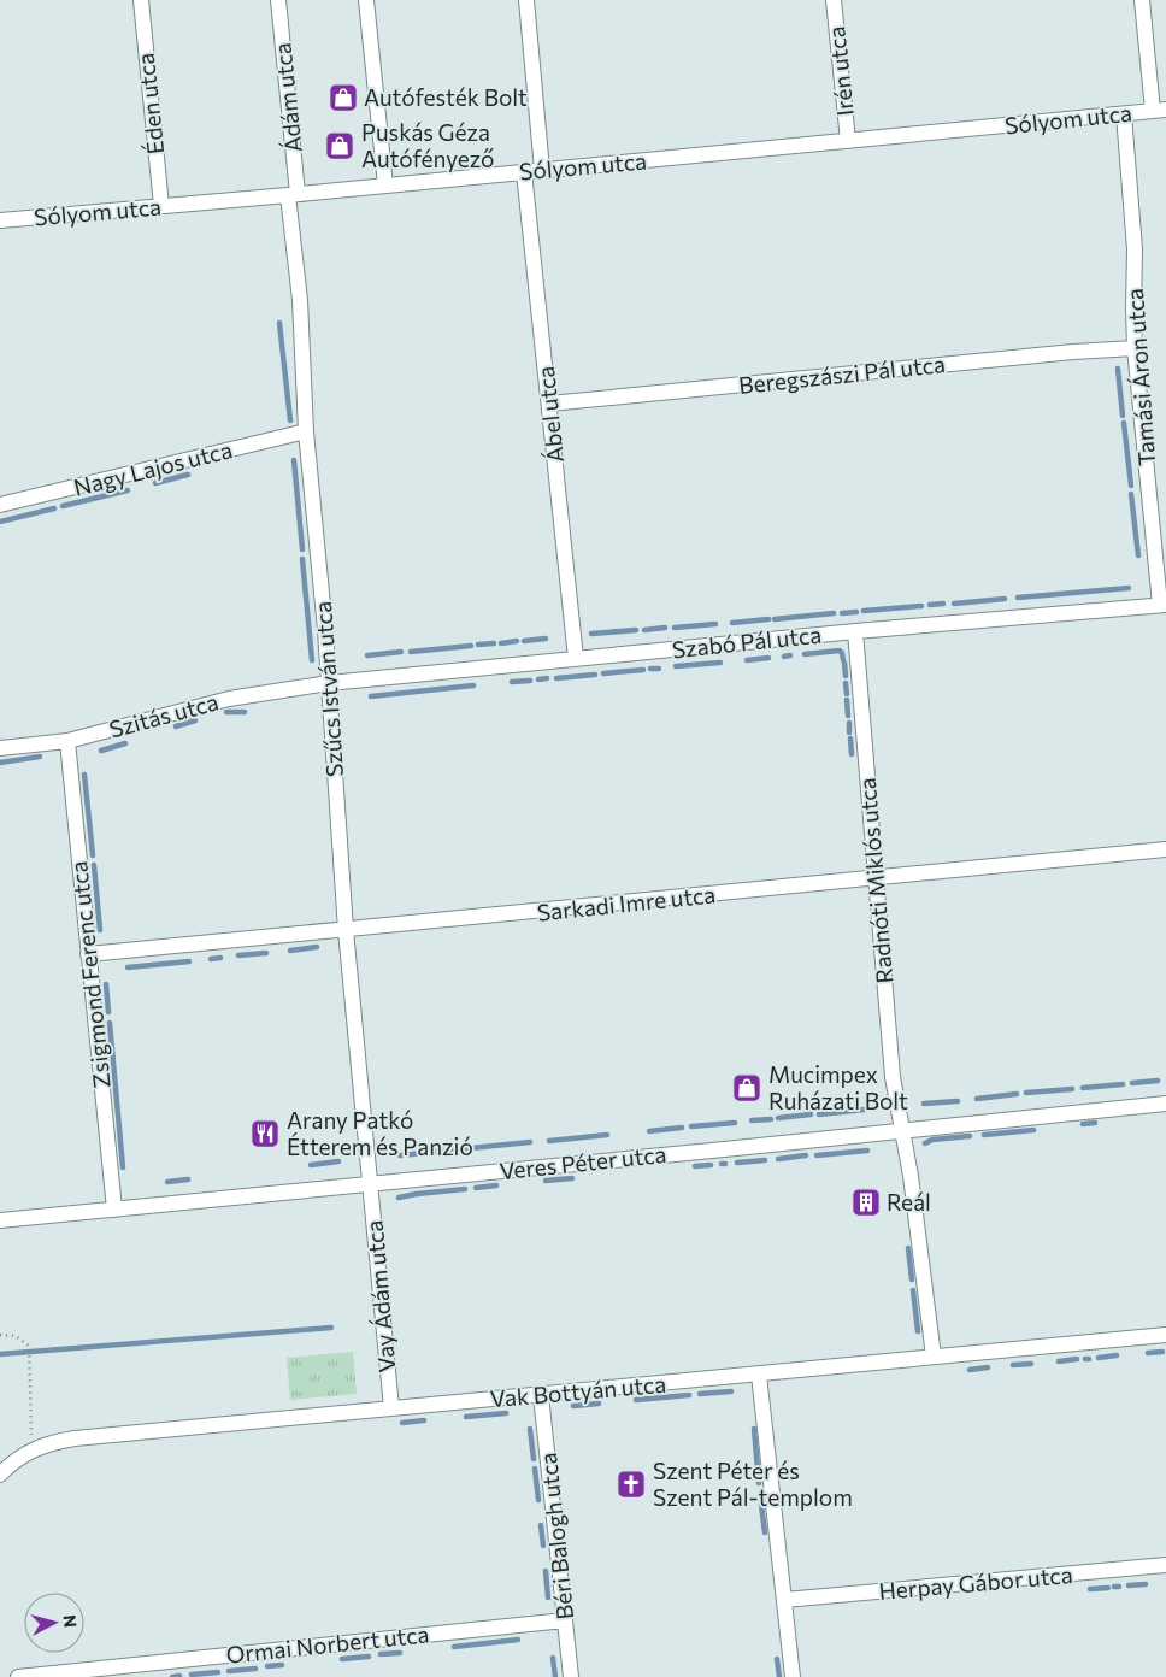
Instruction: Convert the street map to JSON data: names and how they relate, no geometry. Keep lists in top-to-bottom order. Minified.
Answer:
{"streets":{"street":["Irén utca","Ádám utca","Éden utca","Sólyom utca","Beregszászi Pál utca","Tamási Áron utca","Ábel utca","Nagy Lajos utca","Szabó Pál utca","Szűcs István utca","Szitás utca","Radnóti Miklós utca","Sarkadi Imre utca","Zsigmond Ferenc utca","Veres Péter utca","Vay Ádám utca","Vak Bottyán utca","Béri Balogh utca","Herpay Gábor utca","Ormai Norbert utca"]},"crossings":[["Irén utca","Sólyom utca"],["Ádám utca","Sólyom utca"],["Ádám utca","Szűcs István utca"],["Éden utca","Sólyom utca"],["Sólyom utca","Tamási Áron utca"],["Sólyom utca","Ábel utca"],["Sólyom utca","Szűcs István utca"],["Beregszászi Pál utca","Tamási Áron utca"],["Beregszászi Pál utca","Ábel utca"],["Tamási Áron utca","Szabó Pál utca"],["Ábel utca","Szabó Pál utca"],["Nagy Lajos utca","Szűcs István utca"],["Szabó Pál utca","Szűcs István utca"],["Szabó Pál utca","Szitás utca"],["Szabó Pál utca","Radnóti Miklós utca"],["Szűcs István utca","Szitás utca"],["Szűcs István utca","Sarkadi Imre utca"],["Szűcs István utca","Veres Péter utca"],["Szűcs István utca","Vay Ádám utca"],["Szitás utca","Zsigmond Ferenc utca"],["Radnóti Miklós utca","Sarkadi Imre utca"],["Radnóti Miklós utca","Veres Péter utca"],["Radnóti Miklós utca","Vak Bottyán utca"],["Sarkadi Imre utca","Zsigmond Ferenc utca"],["Zsigmond Ferenc utca","Veres Péter utca"],["Veres Péter utca","Vay Ádám utca"],["Vay Ádám utca","Vak Bottyán utca"],["Vak Bottyán utca","Béri Balogh utca"],["Béri Balogh utca","Ormai Norbert utca"]],"places":{"shop":["Autófesték Bolt","Puskás Géza Autófényező","Mucimpex Ruházati Bolt"],"restaurant":["Arany Patkó Étterem és Panzió"],"building":["Reál"],"church":["Szent Péter és Szent Pál-templom"]},"north":"right"}
